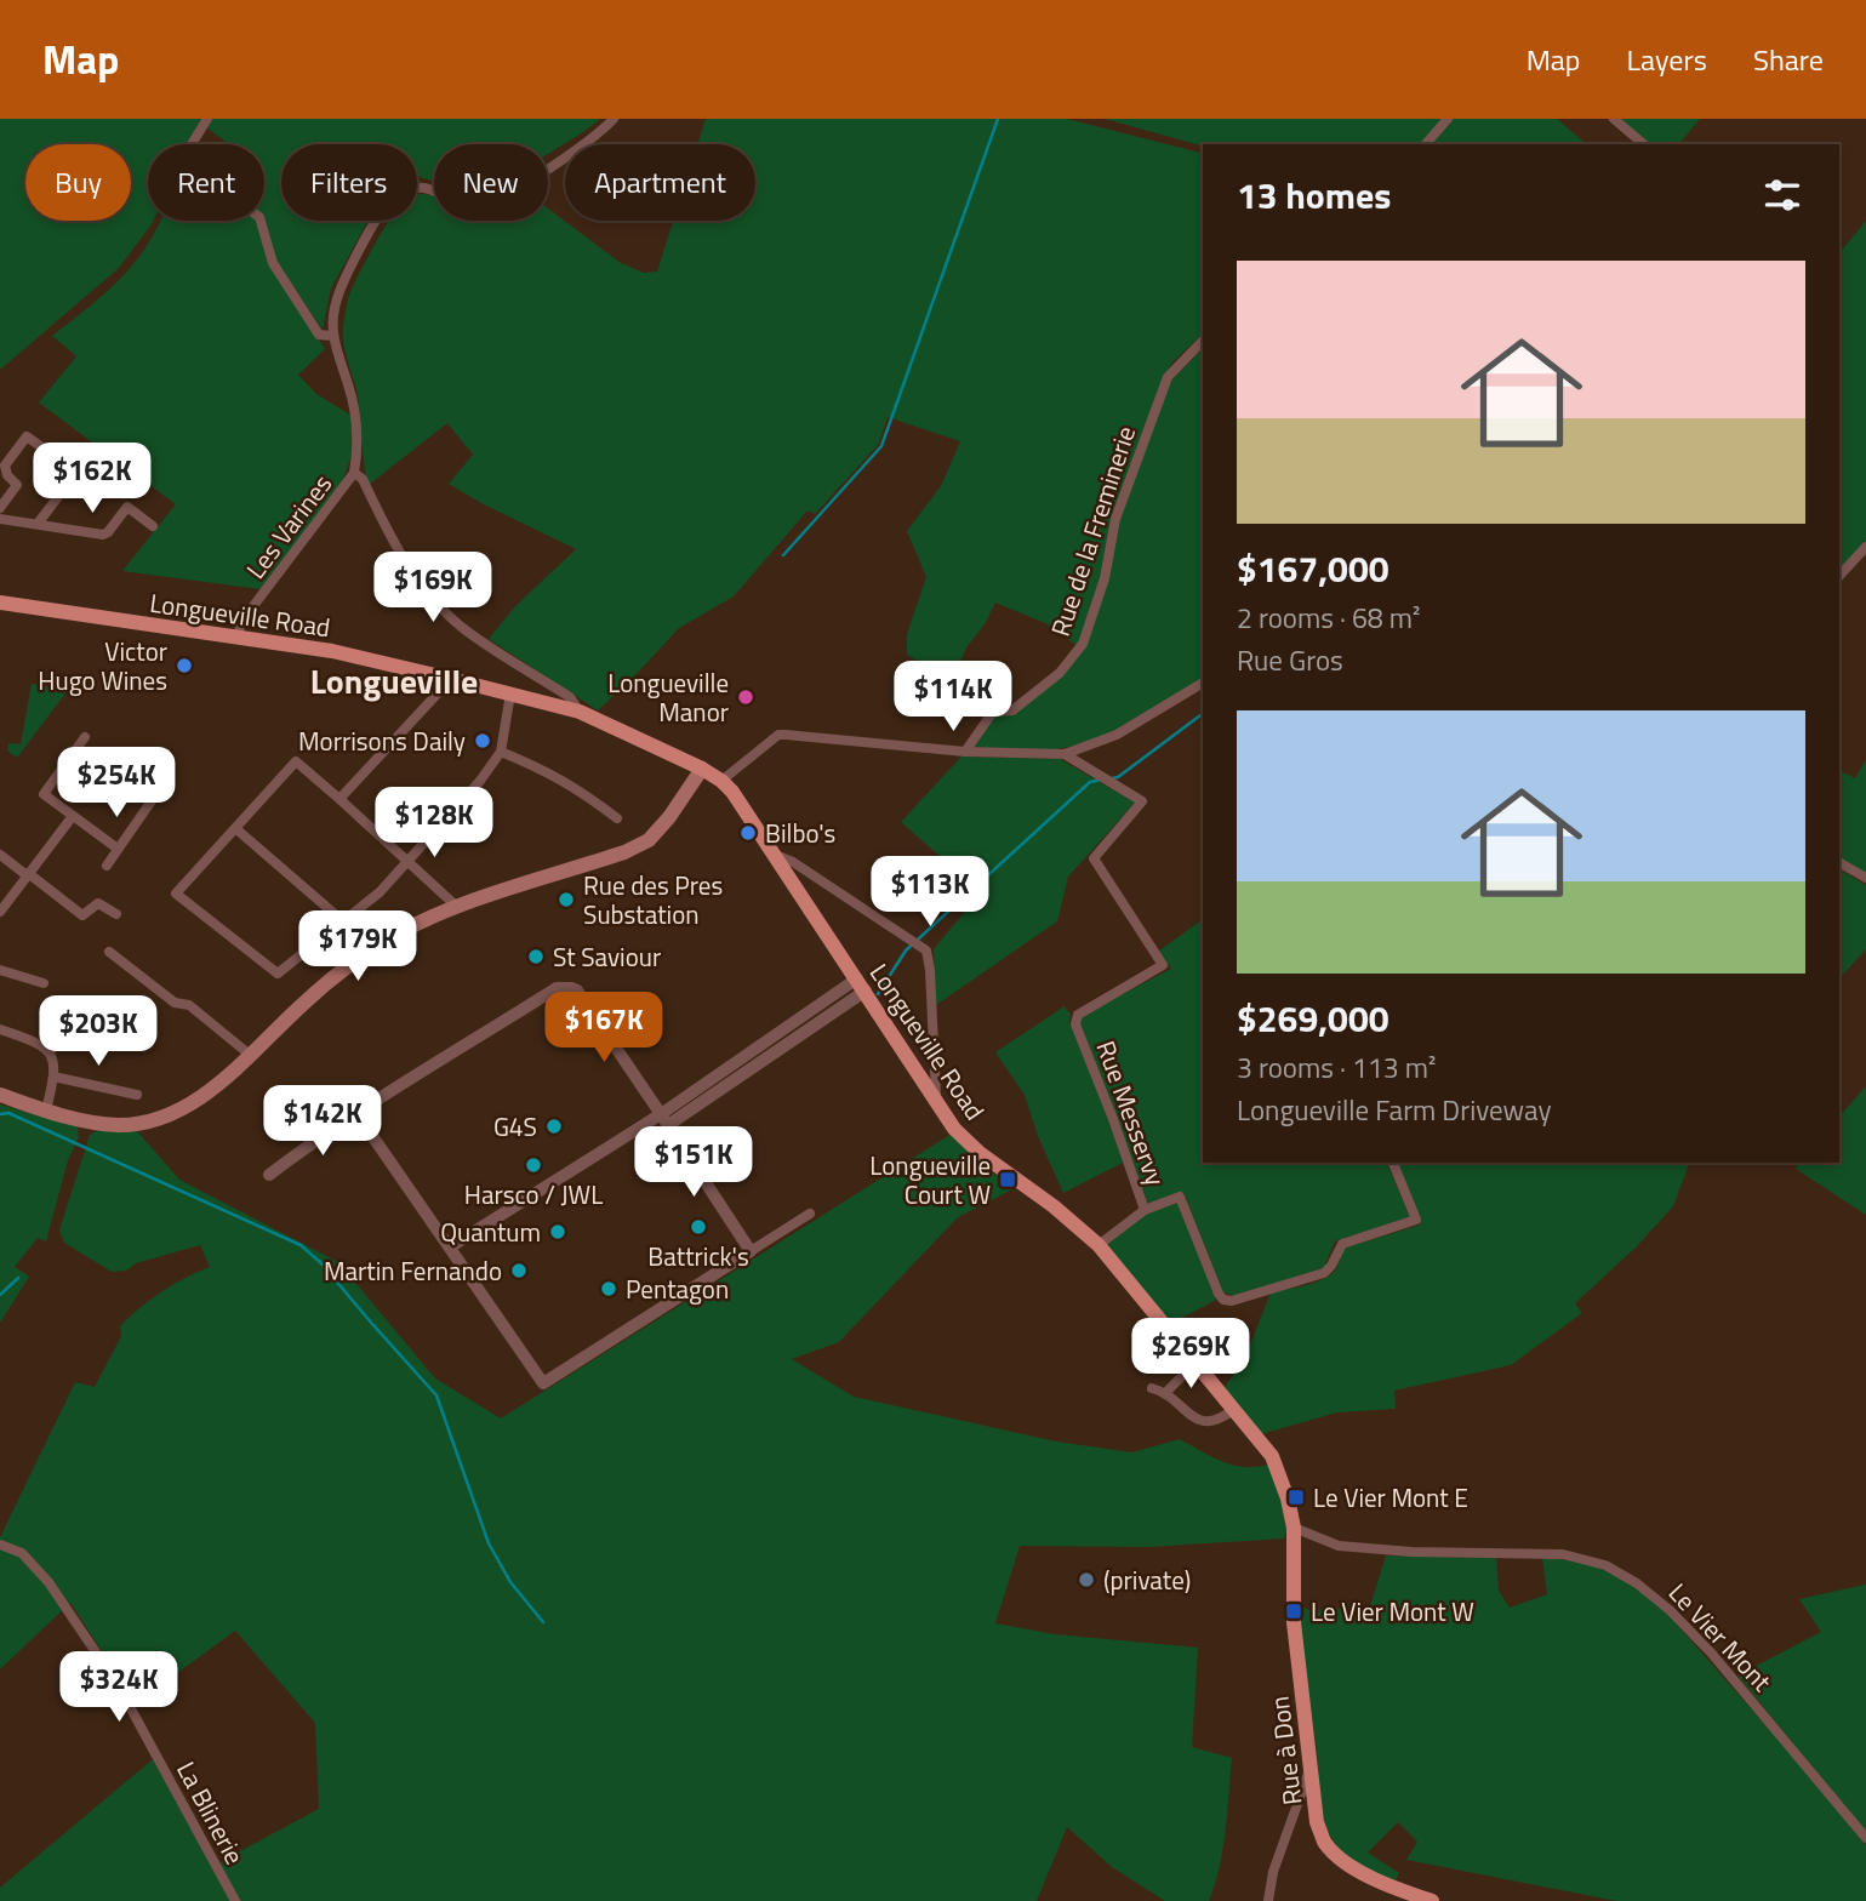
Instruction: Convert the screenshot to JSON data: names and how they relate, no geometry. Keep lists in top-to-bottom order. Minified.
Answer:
{"streets":{"main road":["Longueville Road","Rue à Don"],"street":["Les Varines","Rue de la Freminerie","Rue Messervy","Le Vier Mont","La Blinerie"]},"crossings":[["Les Varines","Longueville Road"],["Longueville Road","Le Vier Mont"],["Longueville Road","Rue à Don"],["Le Vier Mont","Rue à Don"]],"districts":["Longueville"],"places":{"other":["Victor Hugo Wines","Longueville Manor","Morrisons Daily","Bilbo's","Rue des Pres Substation","St Saviour","G4S","Harsco / JWL","Battrick's","Quantum","Martin Fernando","Pentagon","(private)"],"transit":["Longueville Court W","Le Vier Mont E","Le Vier Mont W"]},"page":{"header":"Map","nav":["Map","Layers","Share"],"chip":["Buy","Rent","Filters","New","Apartment"],"heading":"13 homes","list":[{"name":"$167,000","note":"2 rooms · 68 m² · Rue Gros"},{"name":"$269,000","note":"3 rooms · 113 m² · Longueville Farm Driveway"}],"price":["$162K","$169K","$114K","$254K","$128K","$113K","$179K","$167K","$203K","$142K","$151K","$269K","$324K"]}}
